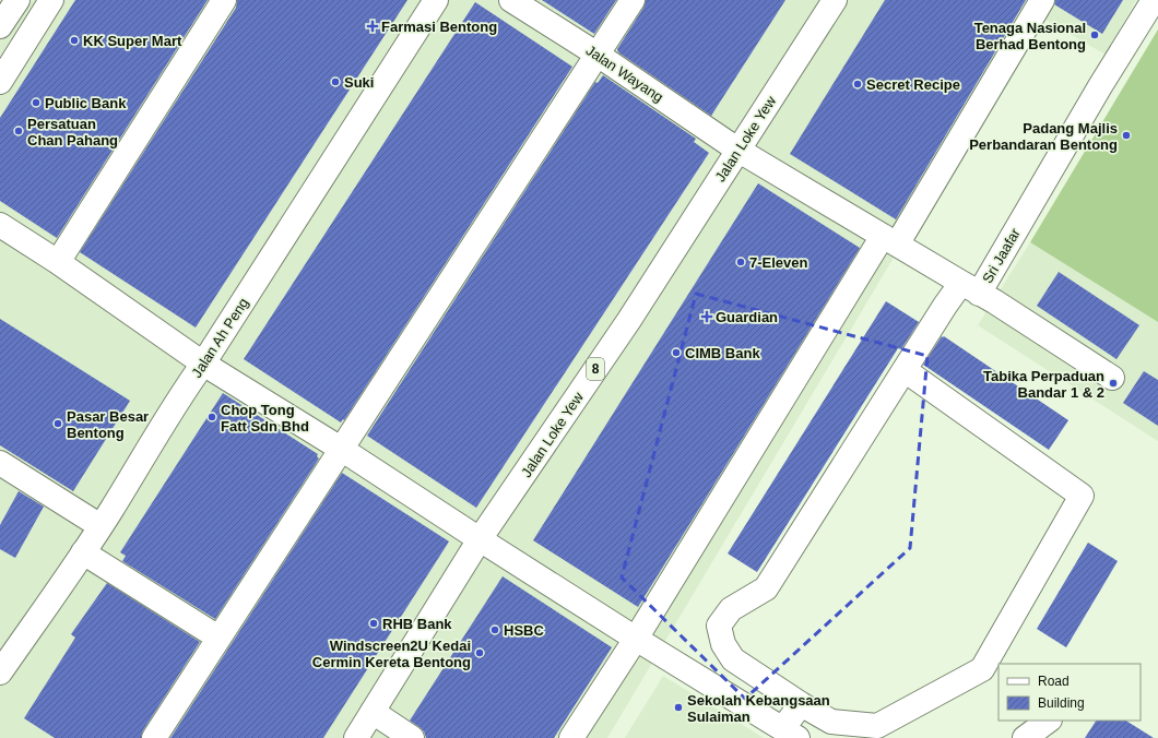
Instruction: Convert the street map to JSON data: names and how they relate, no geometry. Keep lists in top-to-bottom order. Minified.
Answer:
{"streets":{"street":["Jalan Wayang","Jalan Loke Yew","Sri Jaafar","Jalan Ah Peng","8"]},"crossings":[["Jalan Wayang","Jalan Loke Yew"],["Jalan Wayang","Sri Jaafar"],["Jalan Loke Yew","Sri Jaafar"]],"places":{"health":["Farmasi Bentong","Guardian"],"other":["Tenaga Nasional Berhad Bentong","KK Super Mart","Suki","Secret Recipe","Public Bank","Persatuan Chan Pahang","Padang Majlis Perbandaran Bentong","7-Eleven","CIMB Bank","Tabika Perpaduan Bandar 1 & 2","Chop Tong Fatt Sdn Bhd","Pasar Besar Bentong","RHB Bank","HSBC","Windscreen2U Kedai Cermin Kereta Bentong","Sekolah Kebangsaan Sulaiman"]},"legend":["Road","Building"]}
